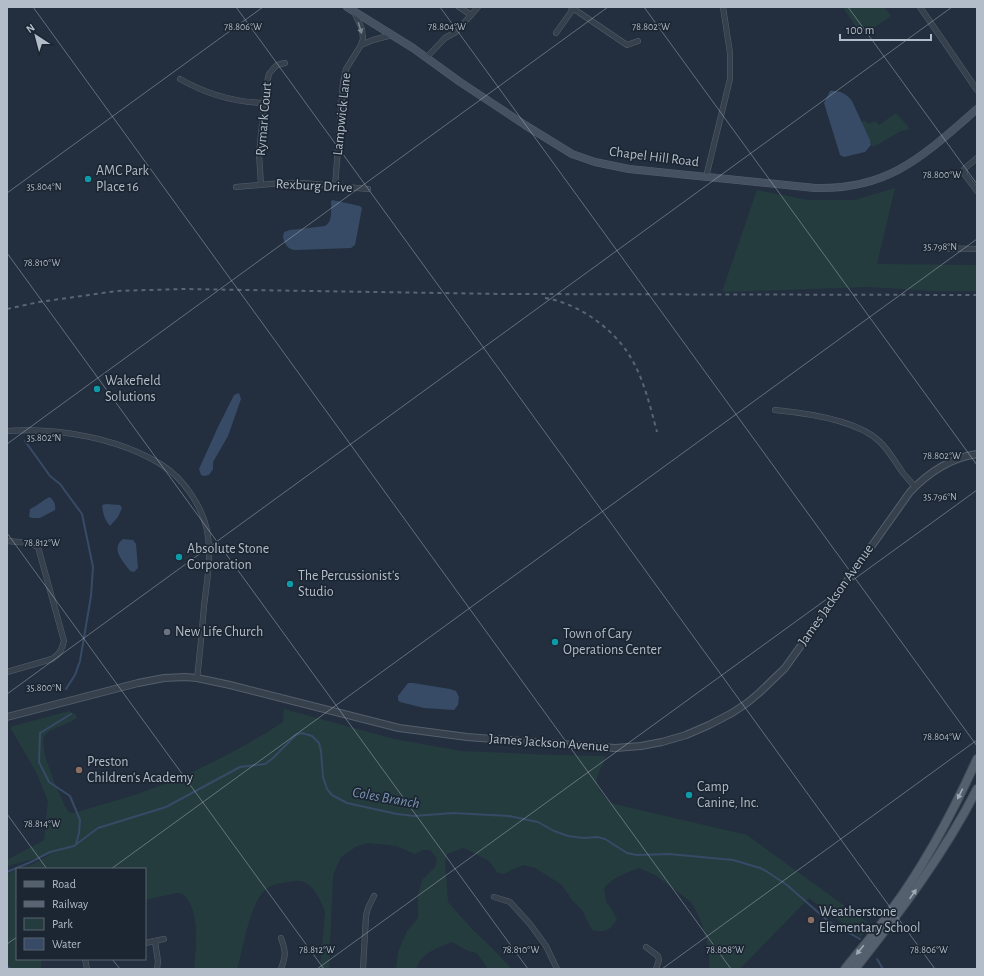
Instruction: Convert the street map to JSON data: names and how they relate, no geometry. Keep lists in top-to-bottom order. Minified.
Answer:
{"streets":{"main road":["Chapel Hill Road"],"street":["Lampwick Lane","Rymark Court","Rexburg Drive","James Jackson Avenue"]},"crossings":[["Lampwick Lane","Rexburg Drive"],["Rymark Court","Rexburg Drive"]],"water":["Coles Branch"],"places":["AMC Park Place 16","Wakefield Solutions","Absolute Stone Corporation","The Percussionist's Studio","New Life Church","Town of Cary Operations Center","Preston Children's Academy","Camp Canine, Inc.","Weatherstone Elementary School"],"legend":["Road","Railway","Park","Water"],"scale_bar":"100 m","north":"top left","coordinates":["78.806°W","78.804°W","78.802°W","78.800°W","35.804°N","35.798°N","78.810°W","35.802°N","35.796°N","78.812°W","35.800°N","78.814°W","78.808°W"]}
